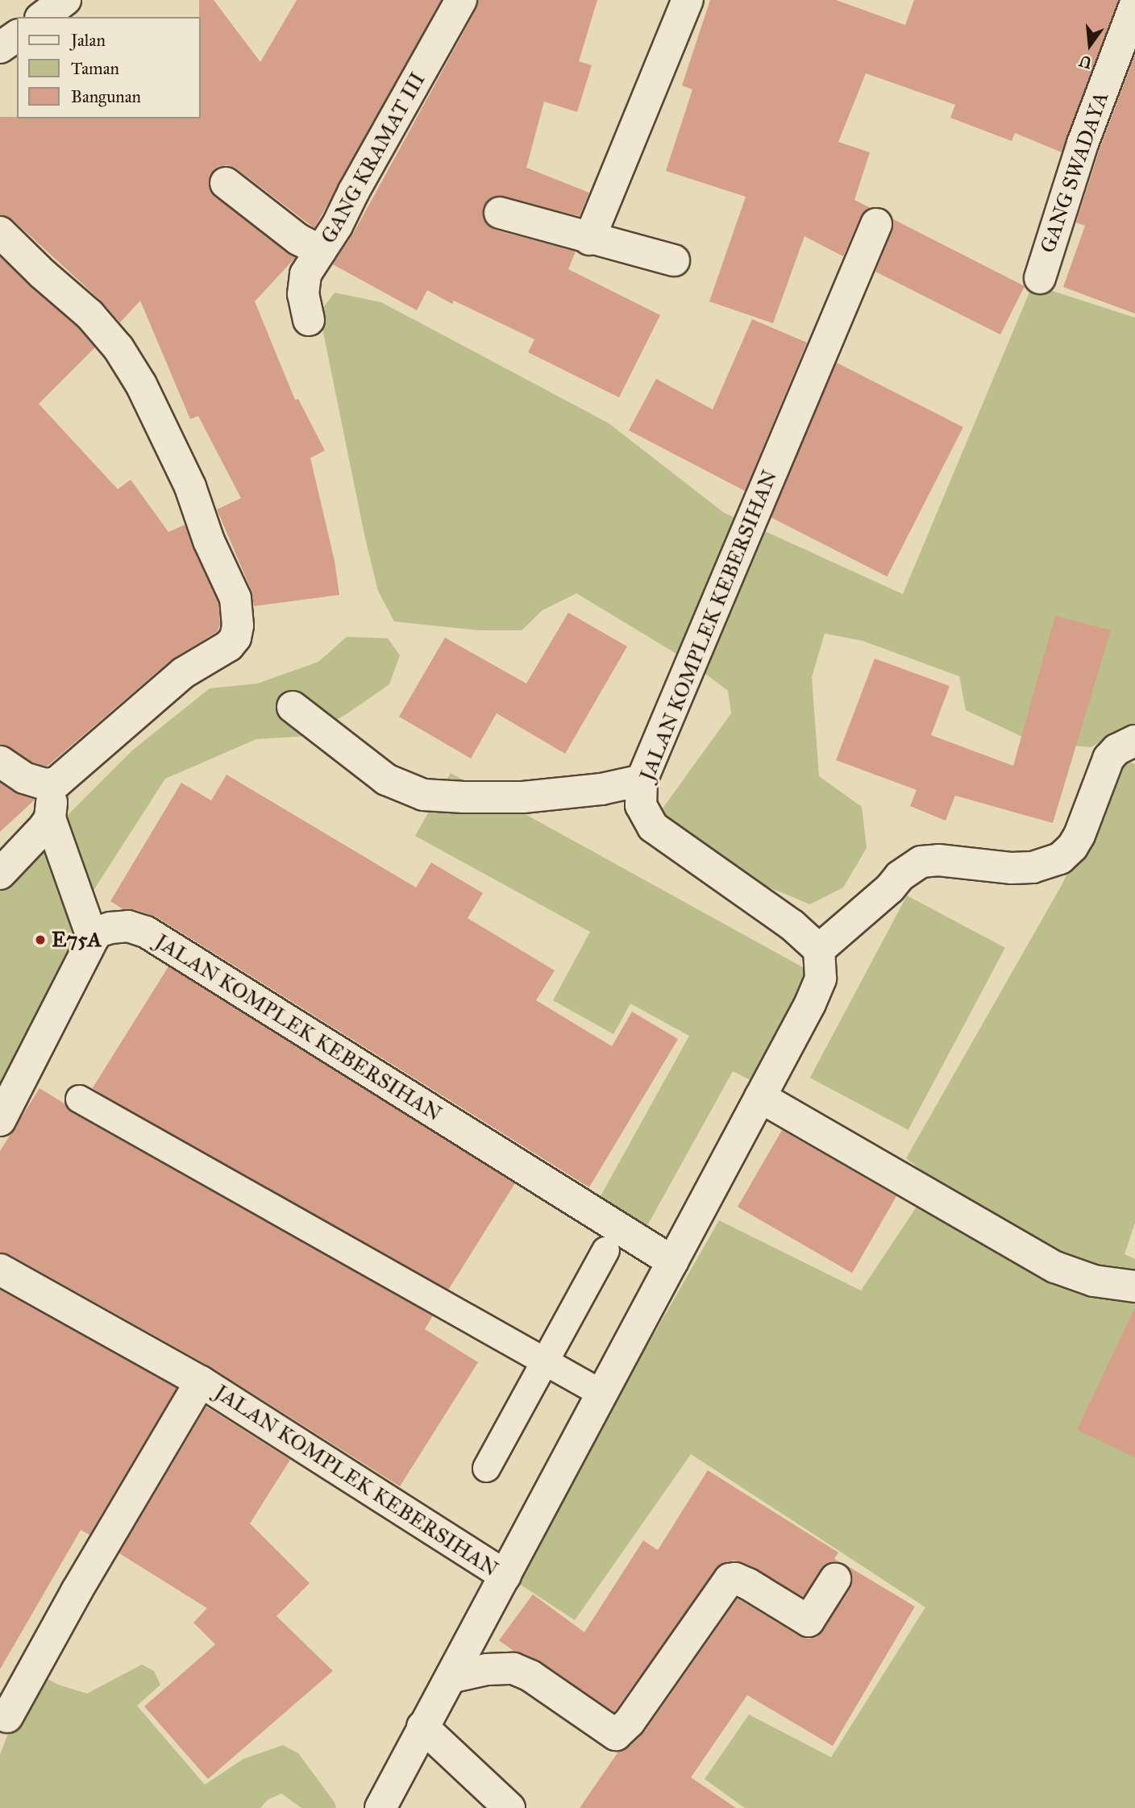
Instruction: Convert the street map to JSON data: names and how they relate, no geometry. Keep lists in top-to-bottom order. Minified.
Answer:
{"streets":{"street":["GANG KRAMAT III","GANG SWADAYA","JALAN KOMPLEK KEBERSIHAN"]},"places":["E75A"],"legend":["Jalan","Taman","Bangunan"],"north":"bottom"}
